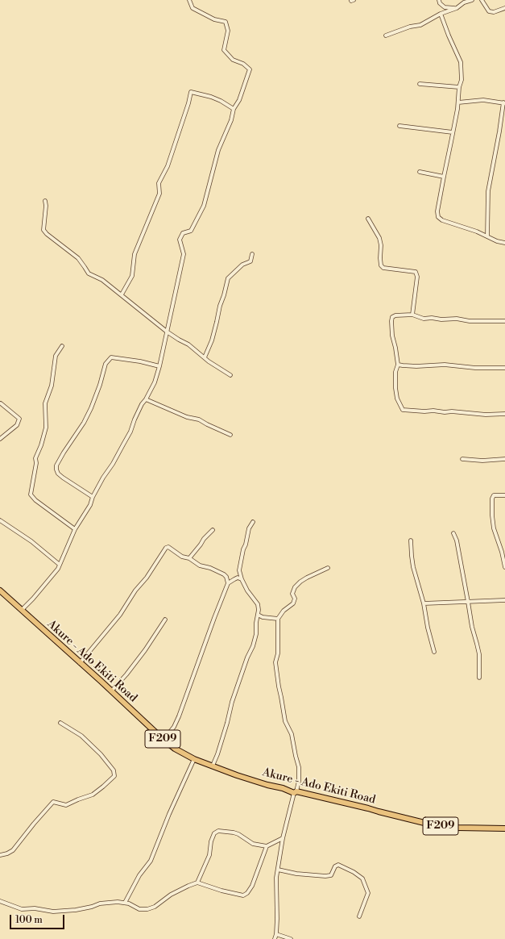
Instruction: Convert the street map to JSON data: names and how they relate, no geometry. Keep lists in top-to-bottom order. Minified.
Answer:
{"streets":{"main road":["Akure - Ado Ekiti Road","F209"]},"scale_bar":"100 m"}
